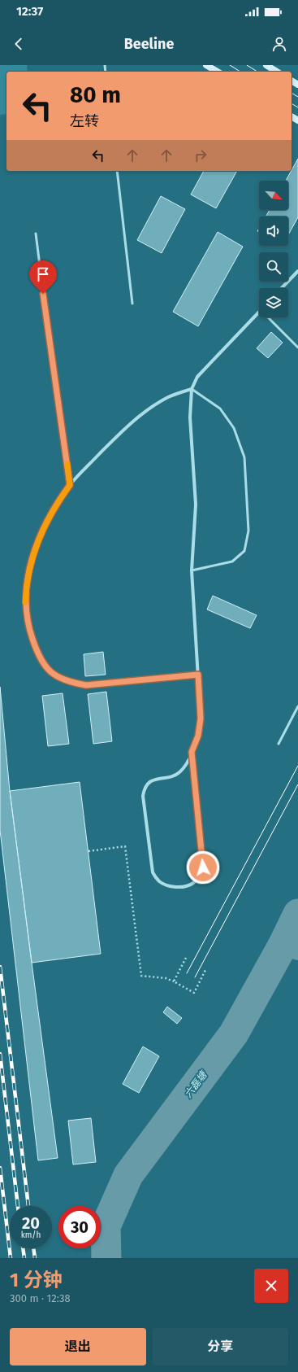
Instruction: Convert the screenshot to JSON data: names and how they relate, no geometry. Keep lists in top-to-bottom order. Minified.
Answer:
{"water":["六磊塘"],"north":"bottom right","page":{"status":"12:37","header":"Beeline","turn":["80 m","左转"],"speed":"20 km/h","limit":"30","heading":["1 分钟","300 m · 12:38"],"buttons":["退出","分享"]}}
